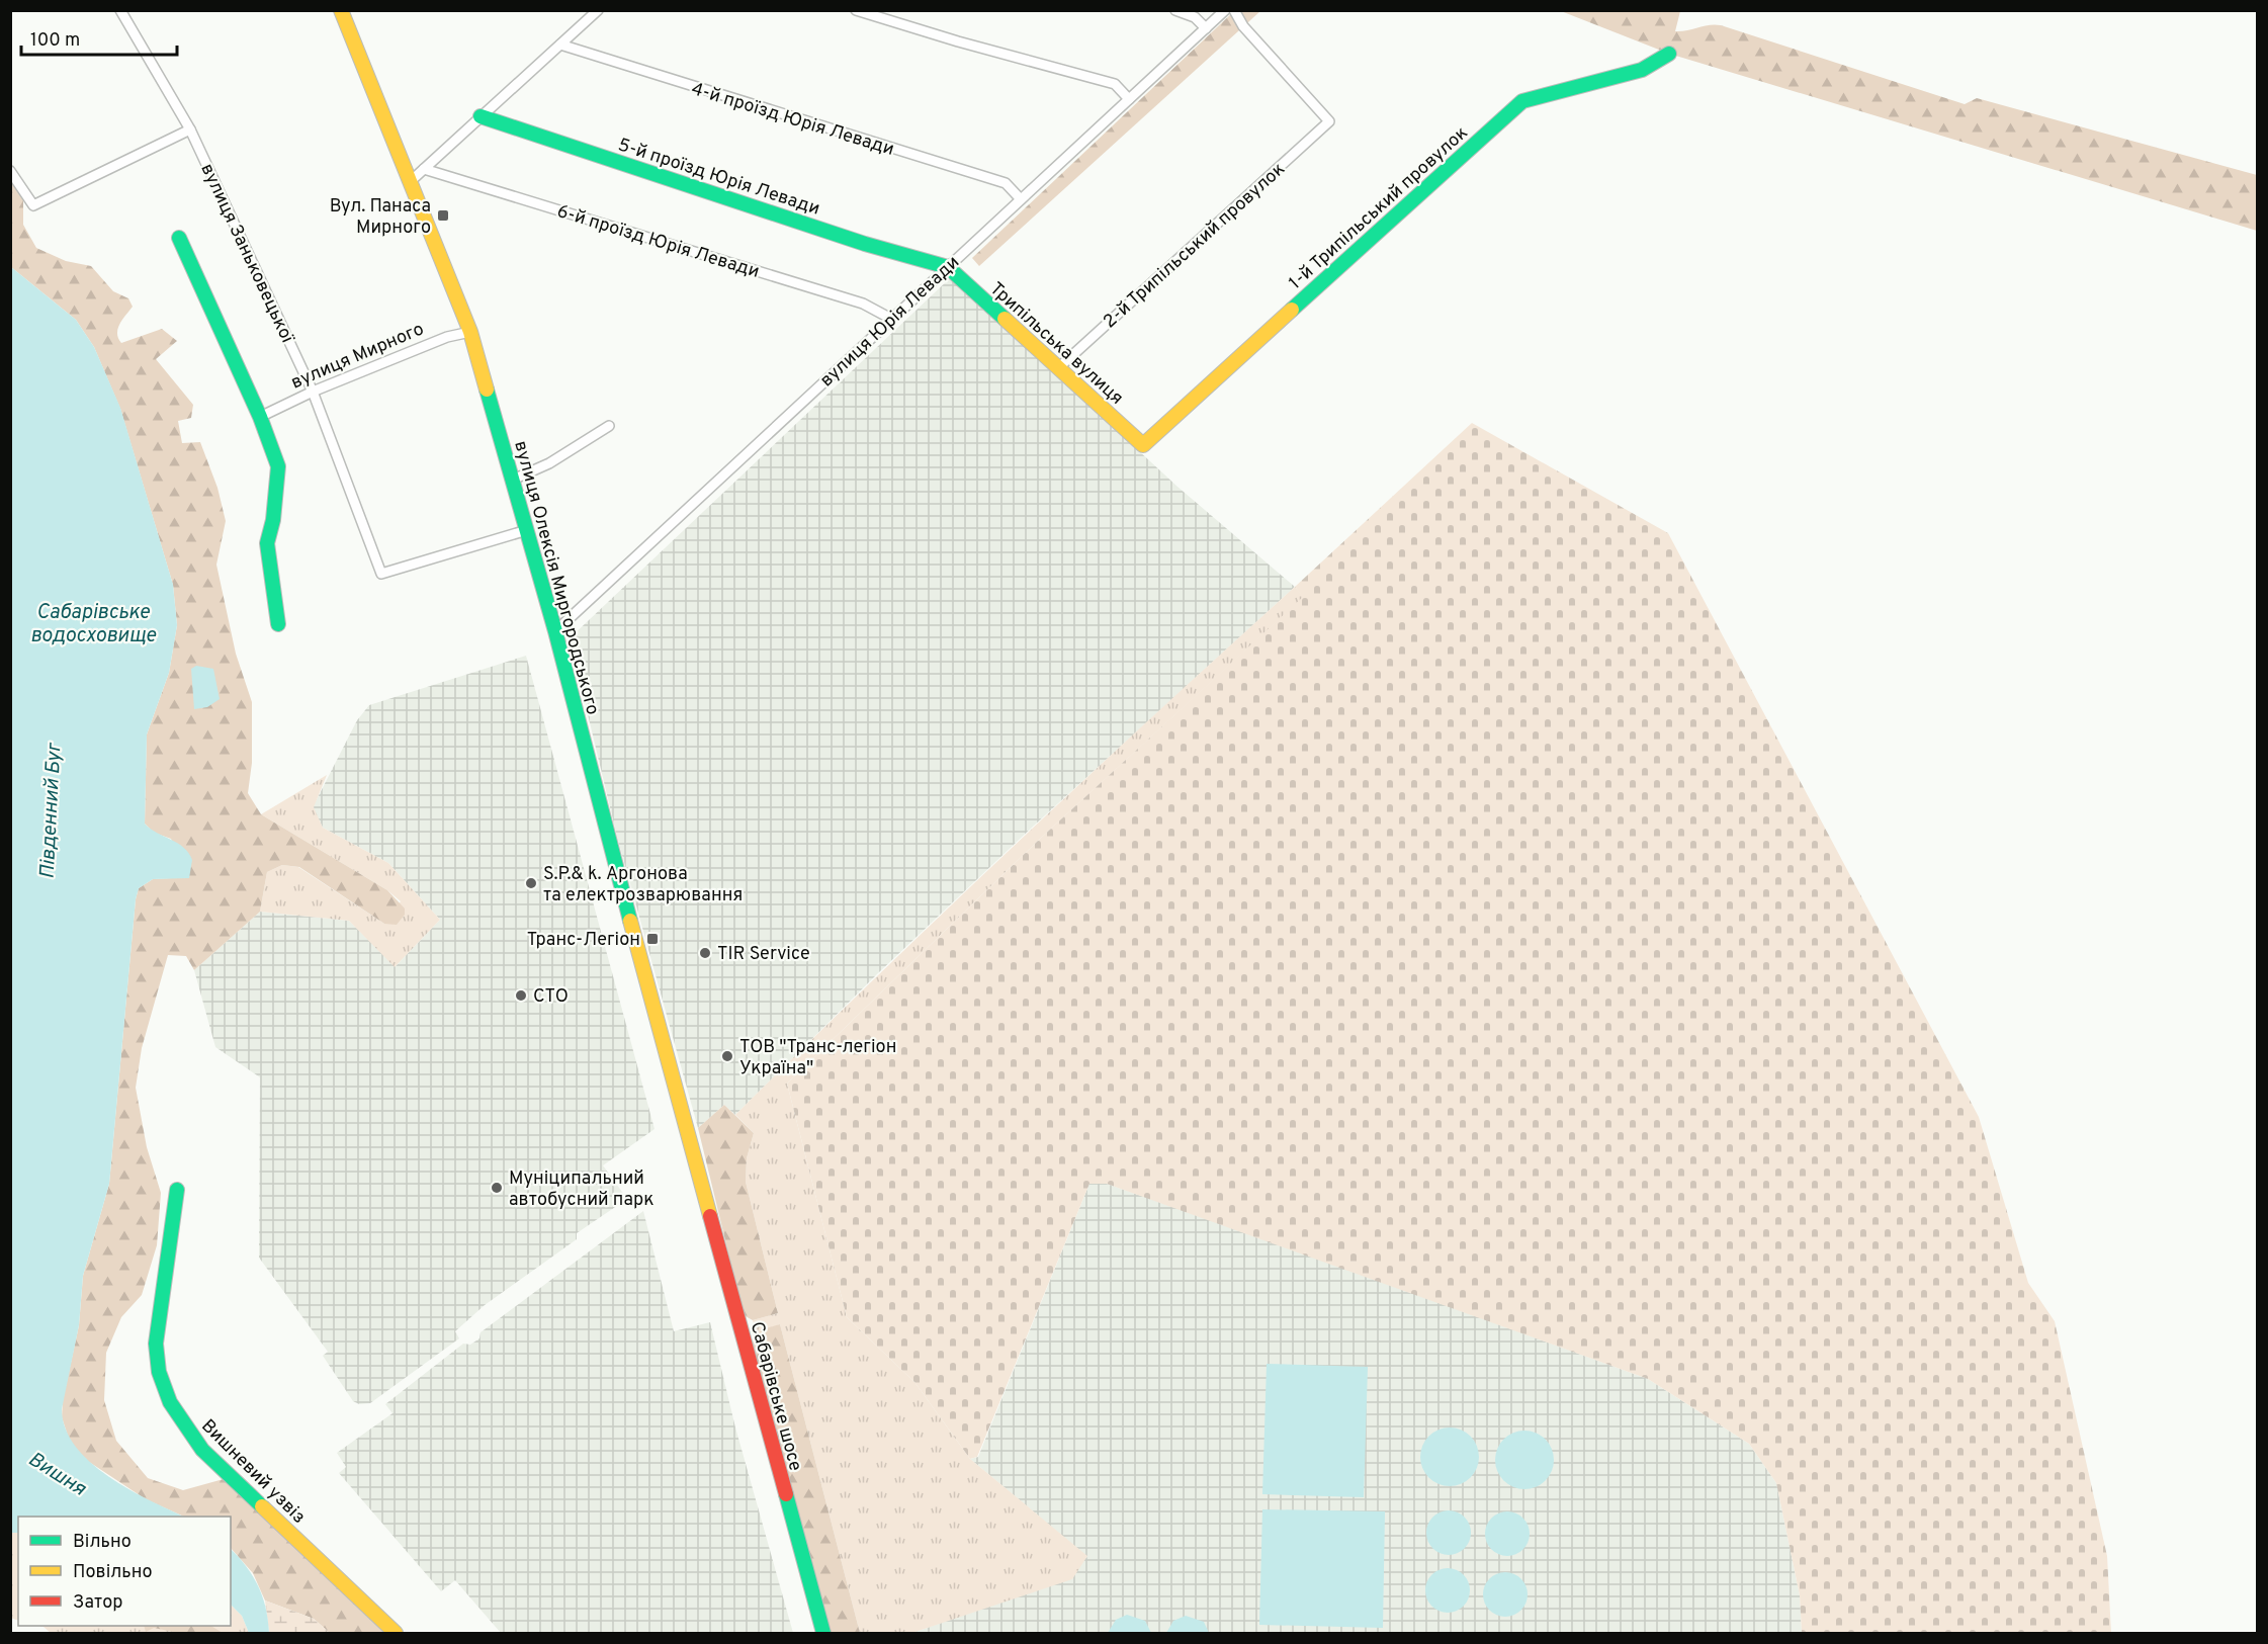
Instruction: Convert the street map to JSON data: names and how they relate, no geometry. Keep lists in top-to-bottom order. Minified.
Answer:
{"streets":{"street":["4-й проїзд Юрія Левади","5-й проїзд Юрія Левади","1-й Трипільський провулок","6-й проїзд Юрія Левади","2-й Трипільський провулок","вулиця Заньковецької","вулиця Юрія Левади","Трипільська вулиця","вулиця Мирного","вулиця Олексія Миргородського","Сабарівське шосе","Вишневий узвіз"]},"crossings":[["4-й проїзд Юрія Левади","вулиця Юрія Левади"],["5-й проїзд Юрія Левади","вулиця Юрія Левади"],["5-й проїзд Юрія Левади","Трипільська вулиця"],["1-й Трипільський провулок","Трипільська вулиця"],["6-й проїзд Юрія Левади","вулиця Юрія Левади"],["2-й Трипільський провулок","Трипільська вулиця"],["вулиця Заньковецької","вулиця Мирного"],["вулиця Заньковецької","вулиця Олексія Миргородського"],["вулиця Юрія Левади","Трипільська вулиця"],["вулиця Юрія Левади","вулиця Олексія Миргородського"],["вулиця Мирного","вулиця Олексія Миргородського"],["вулиця Олексія Миргородського","Сабарівське шосе"]],"water":["Сабарівське водосховище","Південний Буг","Вишня"],"places":{"transit":["Вул. Панаса Мирного","Транс-Легіон"],"other":["S.P.& k. Аргонова та електрозварювання","TIR Service","СТО","ТОВ \"Транс-легіон Україна\"","Муніципальний автобусний парк"]},"legend":["Вільно","Повільно","Затор"],"scale_bar":"100 m"}
